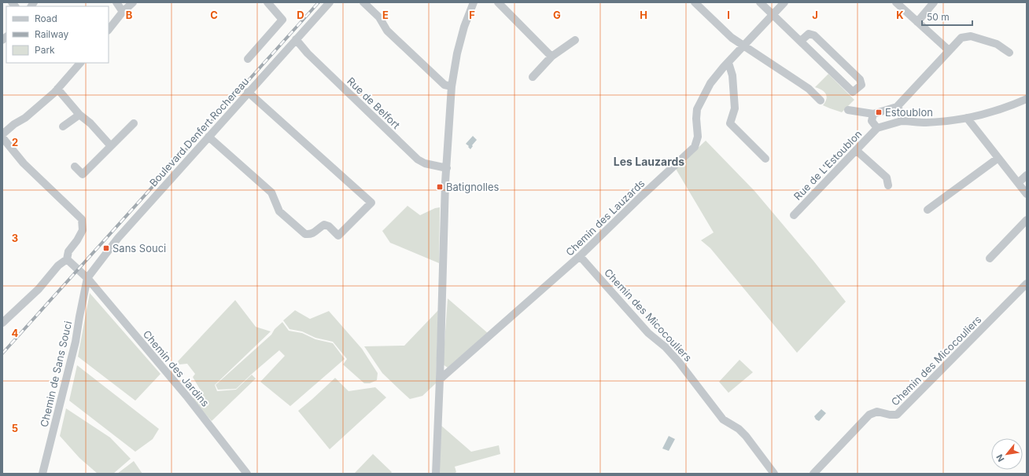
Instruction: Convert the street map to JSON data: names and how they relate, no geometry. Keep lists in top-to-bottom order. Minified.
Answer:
{"streets":{"street":["Rue de Belfort","Boulevard Denfert Rochereau","Rue de L'Estoublon","Chemin des Lauzards","Chemin des Micocouliers","Chemin des Jardins","Chemin de Sans Souci"]},"crossings":[["Rue de Belfort","Boulevard Denfert Rochereau"],["Boulevard Denfert Rochereau","Chemin des Jardins"],["Boulevard Denfert Rochereau","Chemin de Sans Souci"],["Chemin des Lauzards","Chemin des Micocouliers"],["Chemin des Jardins","Chemin de Sans Souci"]],"districts":["Les Lauzards"],"places":{"transit":["Estoublon","Batignolles","Sans Souci"]},"legend":["Road","Railway","Park"],"scale_bar":"50 m","north":"bottom left","grid":{"columns":["B","C","D","E","F","G","H","I","J","K"],"rows":["2","3","4","5"]}}
